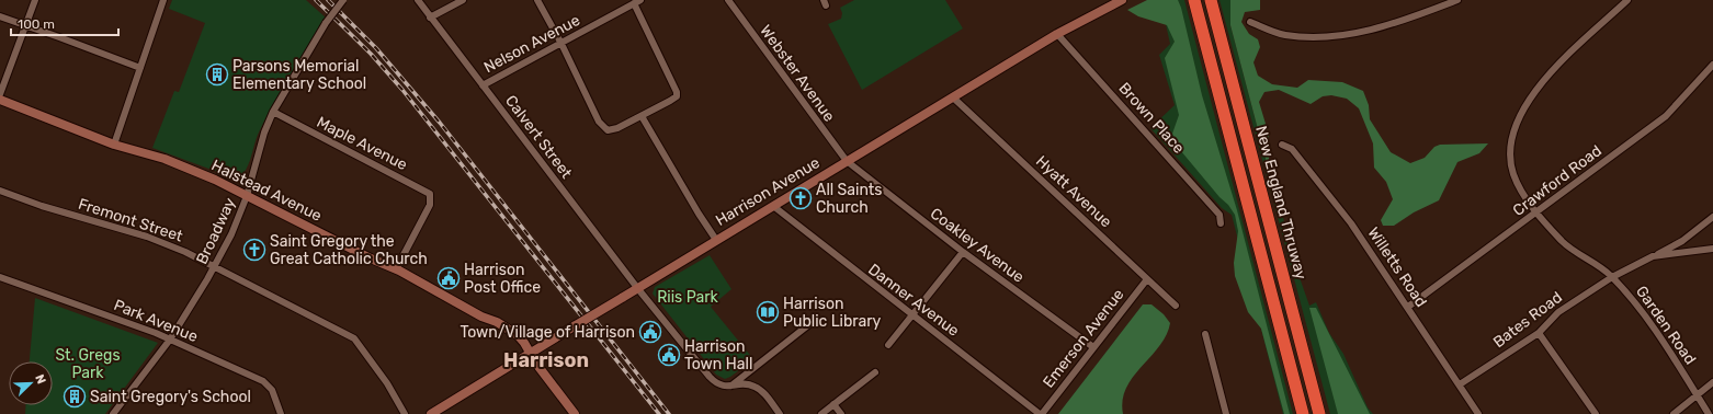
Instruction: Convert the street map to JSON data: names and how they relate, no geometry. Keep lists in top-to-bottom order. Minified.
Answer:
{"streets":{"highway":["New England Thruway"],"main road":["Halstead Avenue","Harrison Avenue"],"street":["Nelson Avenue","Webster Avenue","Brown Place","Calvert Street","Maple Avenue","Crawford Road","Hyatt Avenue","Fremont Street","Broadway","Coakley Avenue","Willetts Road","Danner Avenue","Bates Road","Park Avenue","Garden Road","Emerson Avenue"]},"crossings":[["Nelson Avenue","Calvert Street"],["Webster Avenue","Harrison Avenue"],["Webster Avenue","Coakley Avenue"],["Brown Place","Harrison Avenue"],["Calvert Street","Harrison Avenue"],["Maple Avenue","Halstead Avenue"],["Maple Avenue","Broadway"],["Crawford Road","Willetts Road"],["Crawford Road","Garden Road"],["Halstead Avenue","Harrison Avenue"],["Halstead Avenue","Broadway"],["Harrison Avenue","Hyatt Avenue"],["Harrison Avenue","Coakley Avenue"],["Harrison Avenue","Danner Avenue"],["Hyatt Avenue","Emerson Avenue"],["Fremont Street","Broadway"],["Broadway","Park Avenue"],["Coakley Avenue","Emerson Avenue"],["Willetts Road","Bates Road"],["Danner Avenue","Emerson Avenue"],["Bates Road","Garden Road"]],"districts":["Harrison"],"parks":["Riis Park","St. Gregs Park"],"places":{"building":["Parsons Memorial Elementary School","Saint Gregory's School"],"church":["All Saints Church","Saint Gregory the Great Catholic Church"],"public building":["Harrison Post Office","Town/Village of Harrison","Harrison Town Hall"],"library":["Harrison Public Library"]},"scale_bar":"100 m","north":"top right"}
